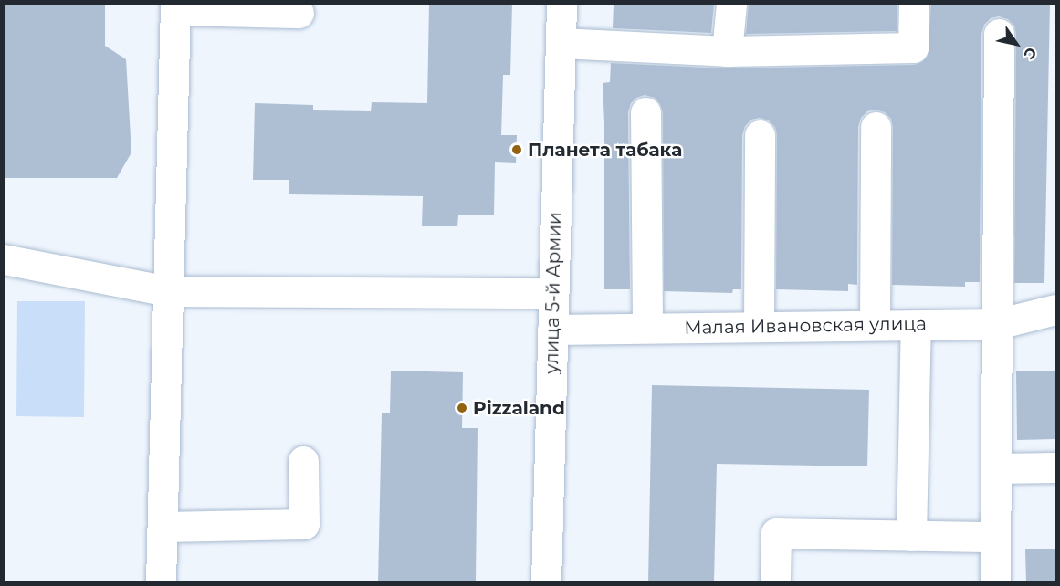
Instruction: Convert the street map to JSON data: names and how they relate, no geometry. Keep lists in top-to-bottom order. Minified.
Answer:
{"streets":{"street":["улица 5-й Армии","Малая Ивановская улица"]},"crossings":[["улица 5-й Армии","Малая Ивановская улица"]],"places":["Планета табака","Pizzaland"],"north":"bottom right"}
